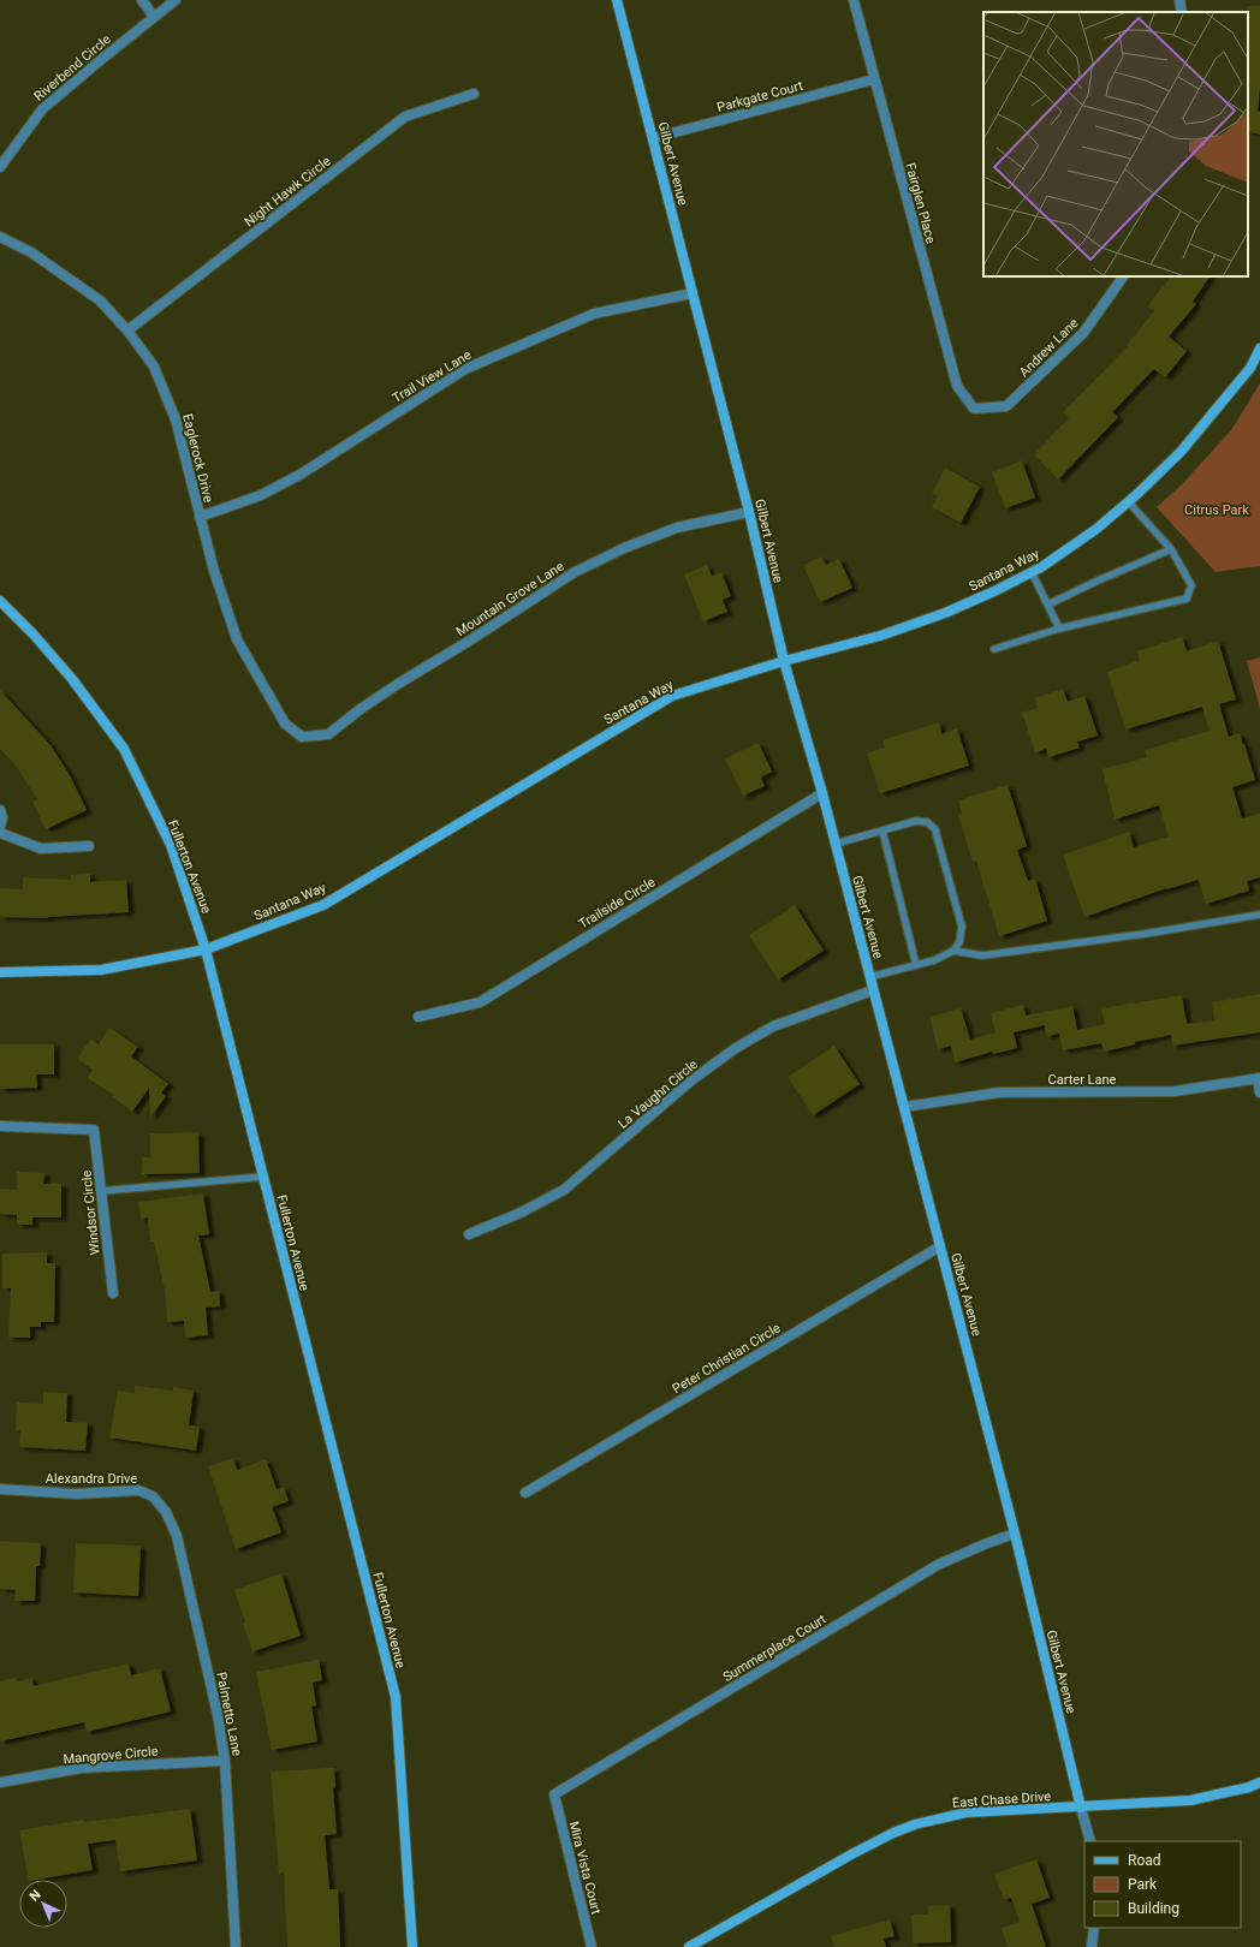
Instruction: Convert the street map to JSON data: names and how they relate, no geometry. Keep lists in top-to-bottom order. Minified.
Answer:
{"streets":{"street":["Riverbend Circle","Parkgate Court","Gilbert Avenue","Night Hawk Circle","Fairglen Place","Andrew Lane","Trail View Lane","Eaglerock Drive","Santana Way","Mountain Grove Lane","Fullerton Avenue","Trailside Circle","Carter Lane","La Vaughn Circle","Windsor Circle","Peter Christian Circle","Alexandra Drive","Summerplace Court","Palmetto Lane","Mangrove Circle","East Chase Drive","Mira Vista Court"]},"crossings":[["Parkgate Court","Gilbert Avenue"],["Parkgate Court","Fairglen Place"],["Gilbert Avenue","Trail View Lane"],["Gilbert Avenue","Santana Way"],["Gilbert Avenue","Mountain Grove Lane"],["Gilbert Avenue","Trailside Circle"],["Gilbert Avenue","Carter Lane"],["Gilbert Avenue","La Vaughn Circle"],["Gilbert Avenue","Peter Christian Circle"],["Gilbert Avenue","Summerplace Court"],["Gilbert Avenue","East Chase Drive"],["Night Hawk Circle","Eaglerock Drive"],["Fairglen Place","Andrew Lane"],["Trail View Lane","Eaglerock Drive"],["Eaglerock Drive","Mountain Grove Lane"],["Santana Way","Fullerton Avenue"],["Alexandra Drive","Palmetto Lane"],["Summerplace Court","Mira Vista Court"],["Palmetto Lane","Mangrove Circle"]],"parks":["Citrus Park"],"legend":["Road","Park","Building"],"north":"top left"}
